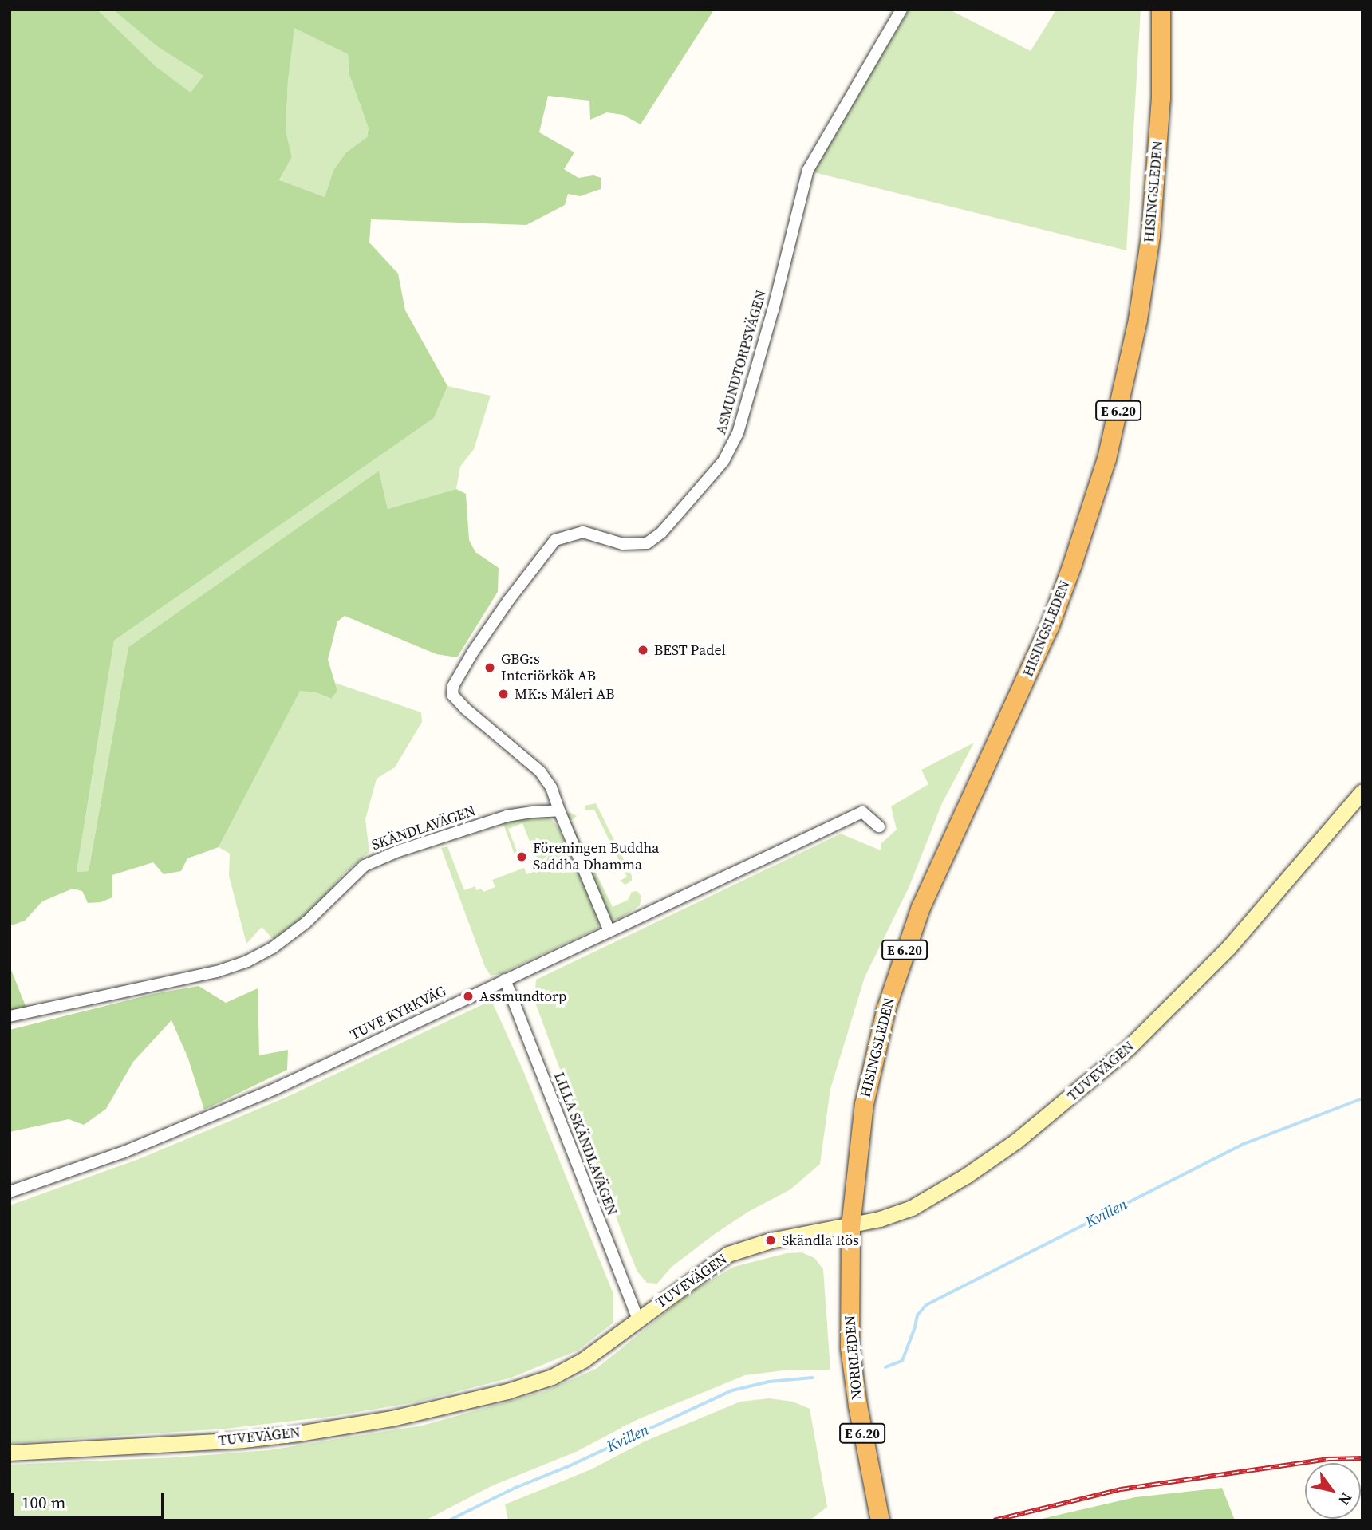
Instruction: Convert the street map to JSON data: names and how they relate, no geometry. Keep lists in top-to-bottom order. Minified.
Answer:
{"streets":{"highway":["HISINGSLEDEN","E 6.20","NORRLEDEN"],"main road":["TUVEVÄGEN"],"street":["ASMUNDTORPSVÄGEN","SKÄNDLAVÄGEN","TUVE KYRKVÄG","LILLA SKÄNDLAVÄGEN"]},"crossings":[["HISINGSLEDEN","TUVEVÄGEN"],["HISINGSLEDEN","NORRLEDEN"],["ASMUNDTORPSVÄGEN","SKÄNDLAVÄGEN"],["TUVE KYRKVÄG","LILLA SKÄNDLAVÄGEN"],["TUVEVÄGEN","LILLA SKÄNDLAVÄGEN"],["TUVEVÄGEN","NORRLEDEN"]],"water":["Kvillen"],"places":["BEST Padel","GBG:s Interiörkök AB","MK:s Måleri AB","Föreningen Buddha Saddha Dhamma","Assmundtorp","Skändla Rös"],"scale_bar":"100 m","north":"bottom right"}
